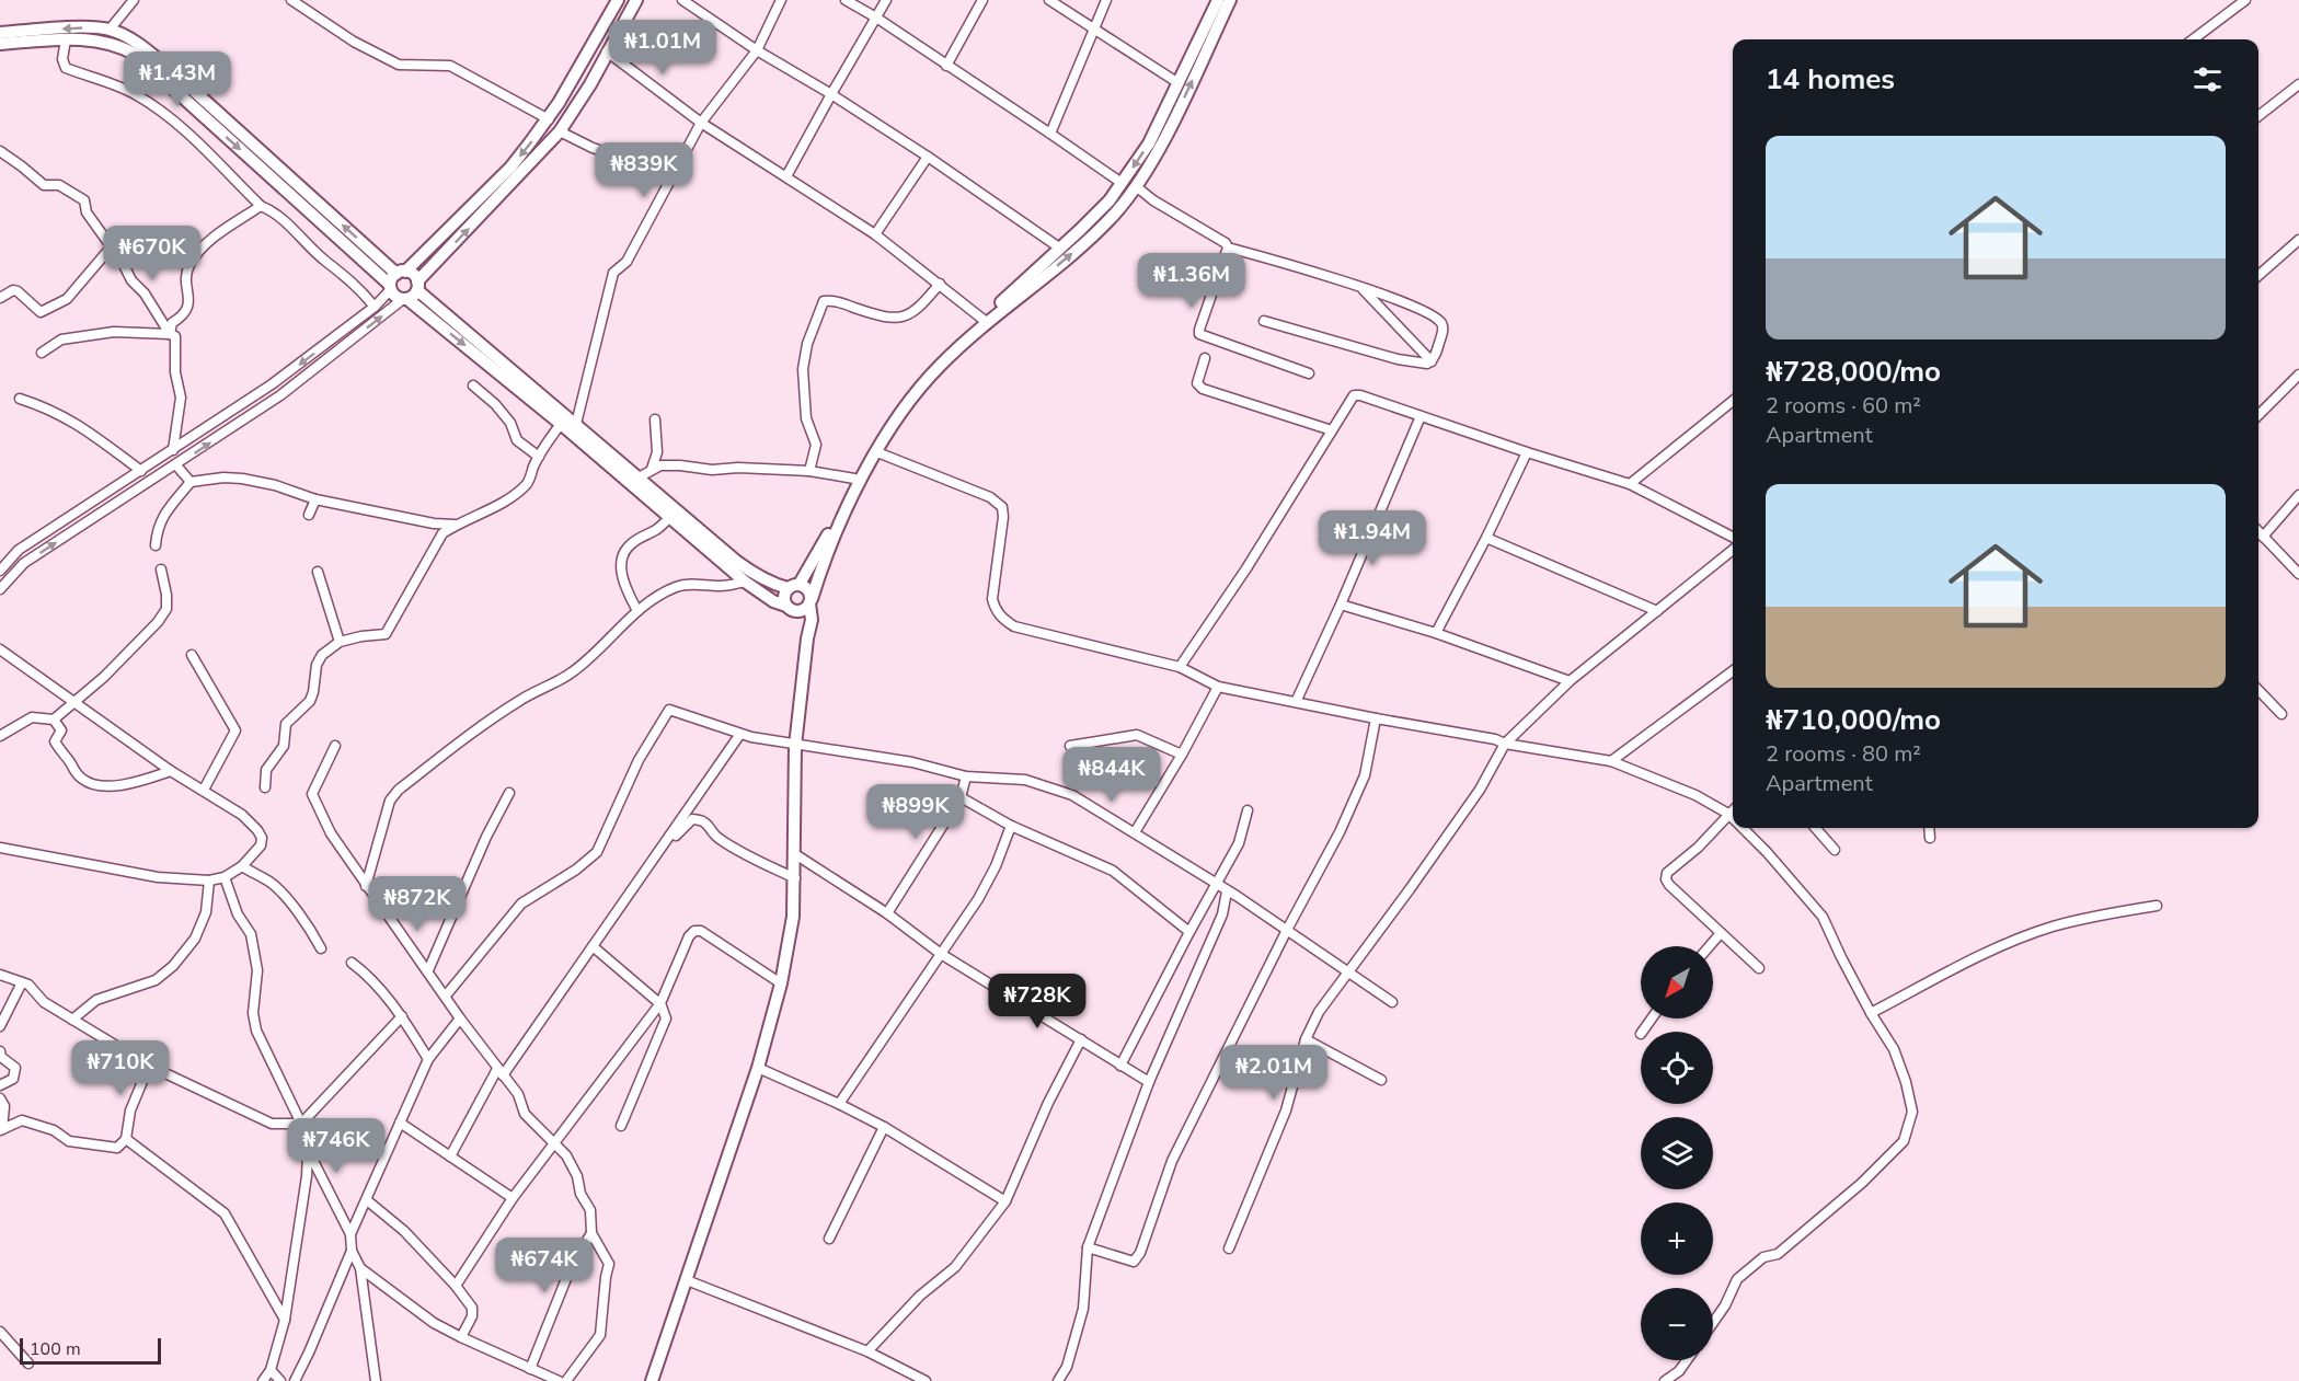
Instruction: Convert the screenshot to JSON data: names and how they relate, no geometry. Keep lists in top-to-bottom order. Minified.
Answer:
{"scale_bar":"100 m","north":"bottom left","page":{"price":["₦1.01M","₦1.43M","₦839K","₦670K","₦1.36M","₦1.94M","₦844K","₦899K","₦872K","₦728K","₦710K","₦2.01M","₦746K","₦674K"],"heading":"14 homes","list":[{"name":"₦728,000/mo","note":"2 rooms · 60 m² · Apartment"},{"name":"₦710,000/mo","note":"2 rooms · 80 m² · Apartment"}],"map_buttons":["+","−"],"scale":"100 m"}}
